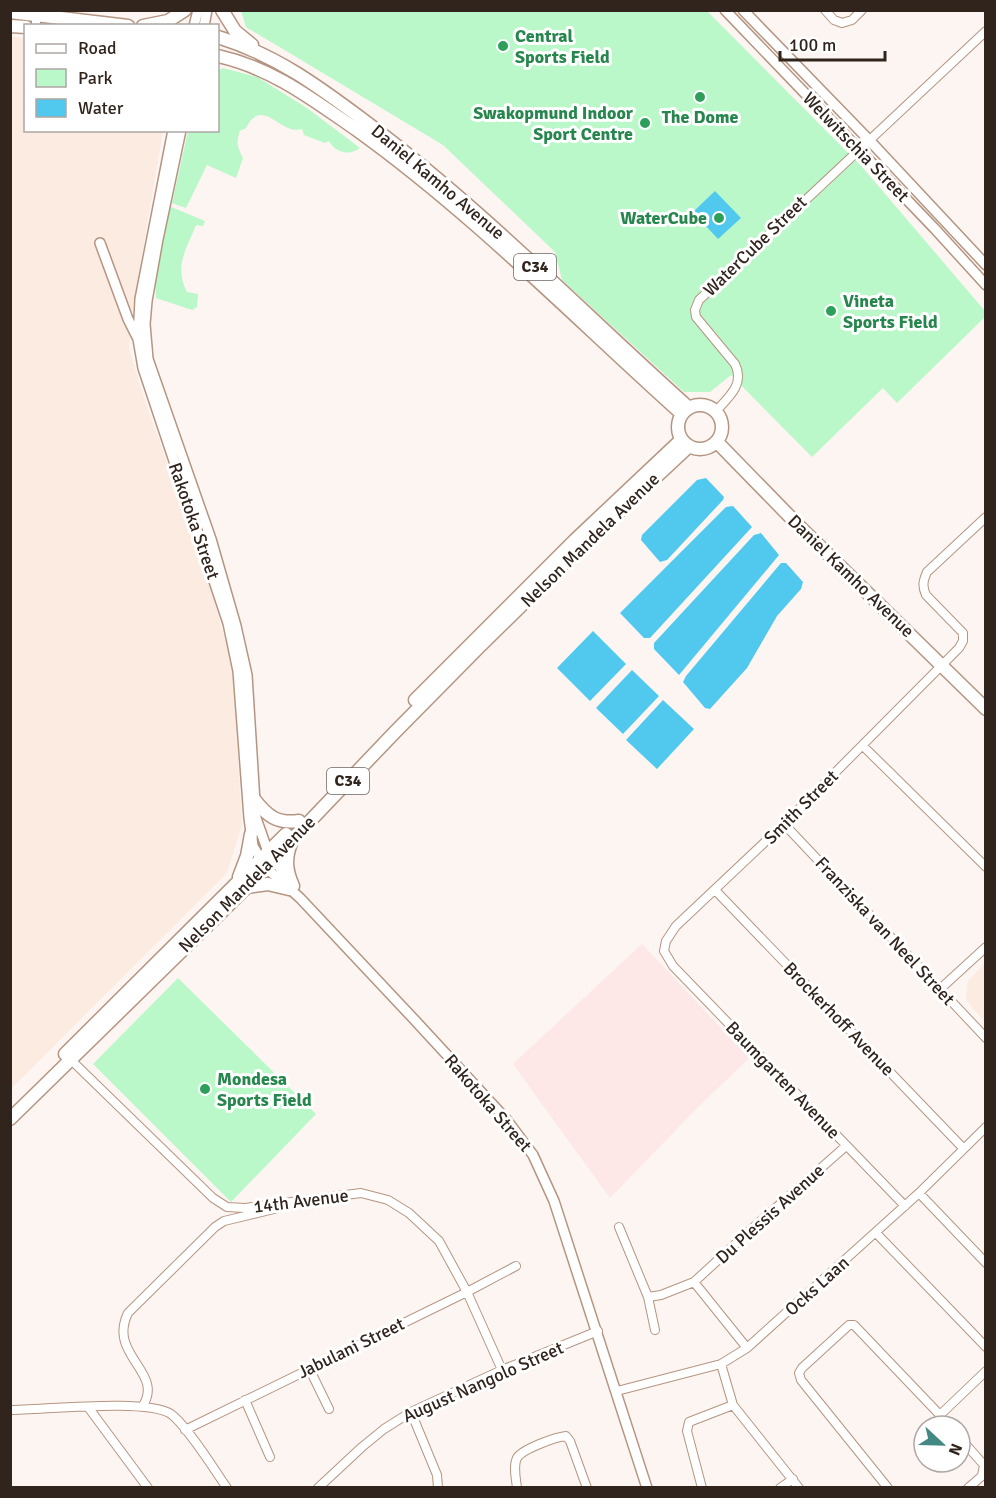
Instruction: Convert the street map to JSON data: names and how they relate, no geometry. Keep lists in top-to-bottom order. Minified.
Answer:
{"streets":{"main road":["Daniel Kamho Avenue","C34","Nelson Mandela Avenue"],"street":["Welwitschia Street","WaterCube Street","Rakotoka Street","Smith Street","Franziska van Neel Street","Brockerhoff Avenue","Baumgarten Avenue","14th Avenue","Du Plessis Avenue","Ocks Laan","Jabulani Street","August Nangolo Street"]},"crossings":[["Welwitschia Street","WaterCube Street"],["Daniel Kamho Avenue","WaterCube Street"],["Daniel Kamho Avenue","Nelson Mandela Avenue"],["Daniel Kamho Avenue","Smith Street"],["WaterCube Street","Nelson Mandela Avenue"],["Rakotoka Street","Nelson Mandela Avenue"],["Rakotoka Street","Ocks Laan"],["Rakotoka Street","August Nangolo Street"],["Nelson Mandela Avenue","14th Avenue"],["Smith Street","Franziska van Neel Street"],["Smith Street","Brockerhoff Avenue"],["Smith Street","Baumgarten Avenue"],["Brockerhoff Avenue","Ocks Laan"],["Baumgarten Avenue","Du Plessis Avenue"],["Baumgarten Avenue","Ocks Laan"],["14th Avenue","Jabulani Street"],["14th Avenue","August Nangolo Street"]],"places":["Central Sports Field","The Dome","Swakopmund Indoor Sport Centre","WaterCube","Vineta Sports Field","Mondesa Sports Field"],"legend":["Road","Park","Water"],"scale_bar":"100 m","north":"right"}
